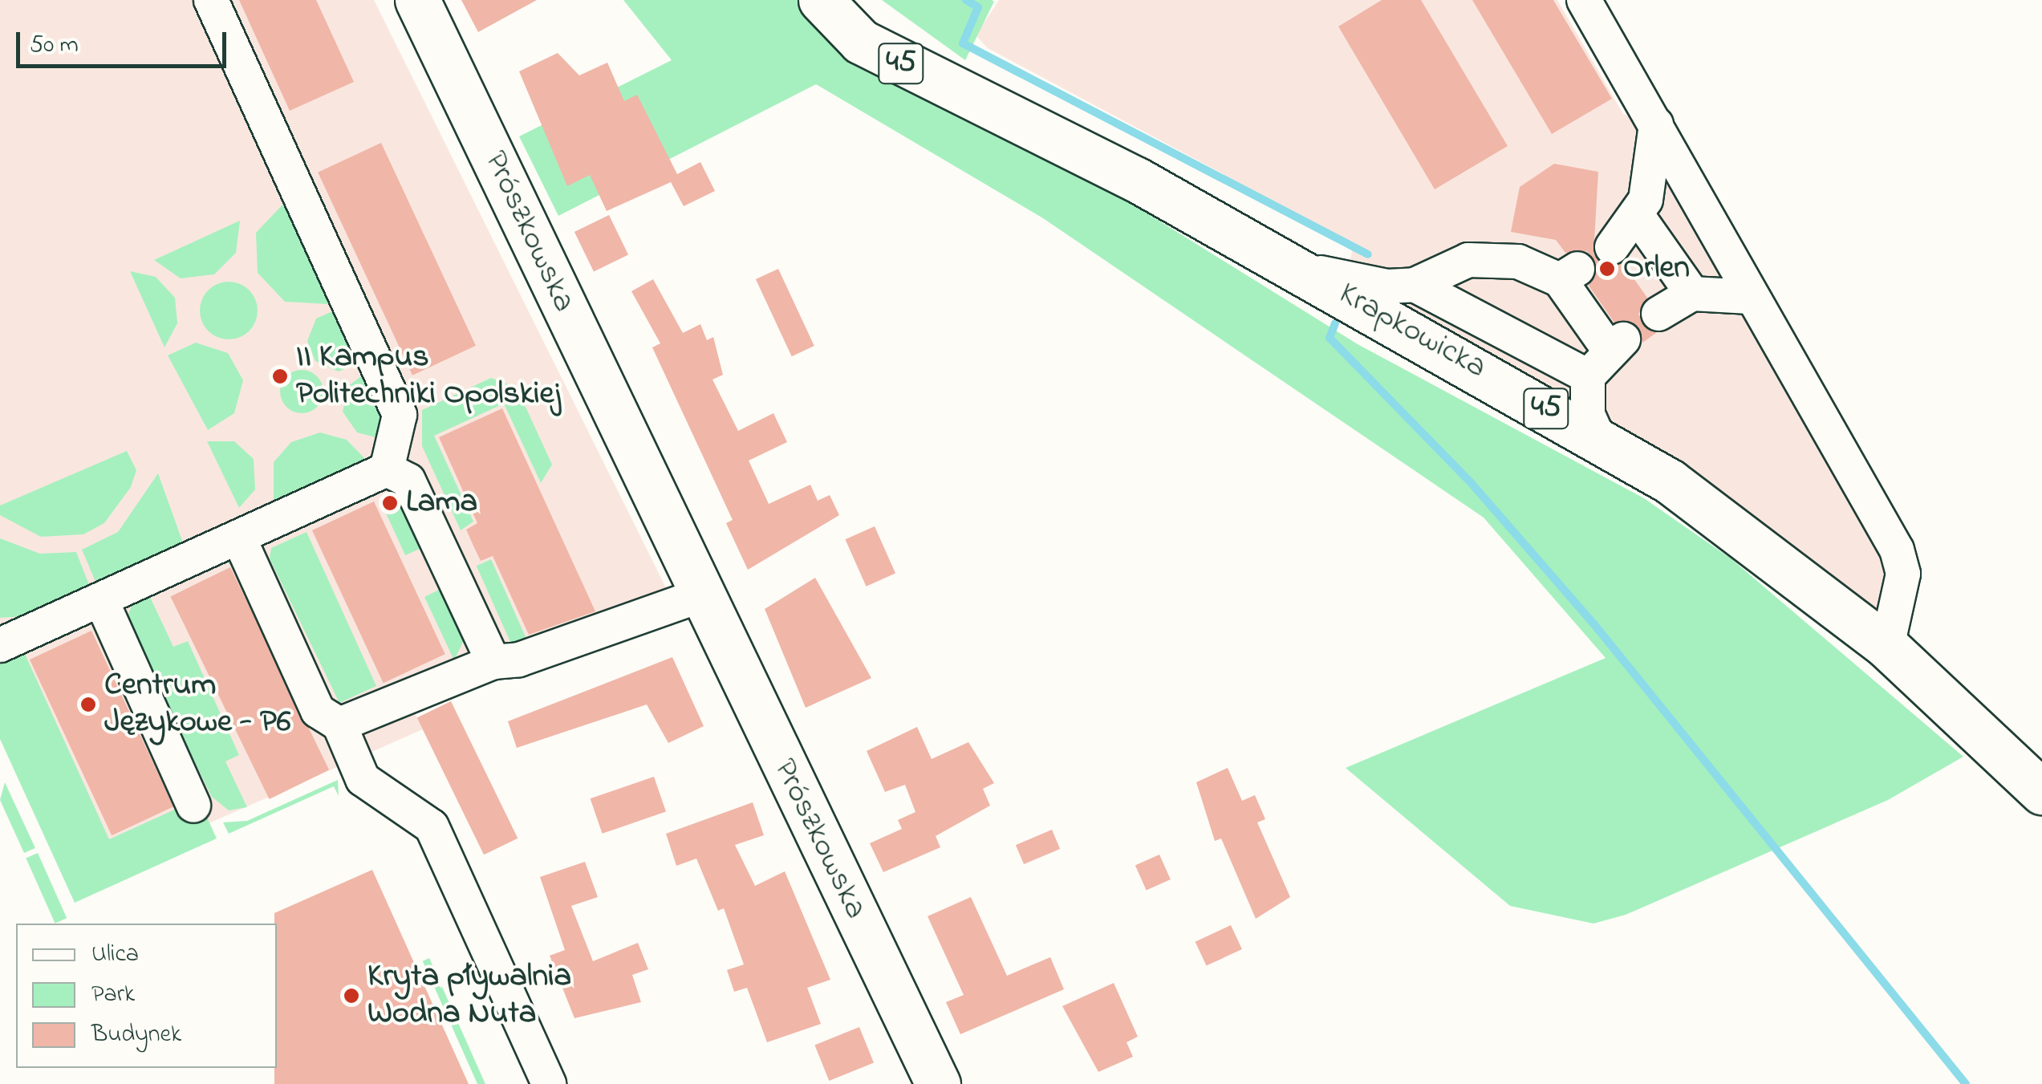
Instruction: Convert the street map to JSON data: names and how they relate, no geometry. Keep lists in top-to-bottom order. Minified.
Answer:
{"streets":{"main road":["45","Prószkowska","Krapkowicka"]},"places":["Orlen","II Kampus Politechniki Opolskiej","Lama","Centrum Językowe - P6","Kryta pływalnia Wodna Nuta"],"legend":["Ulica","Park","Budynek"],"scale_bar":"50 m"}
